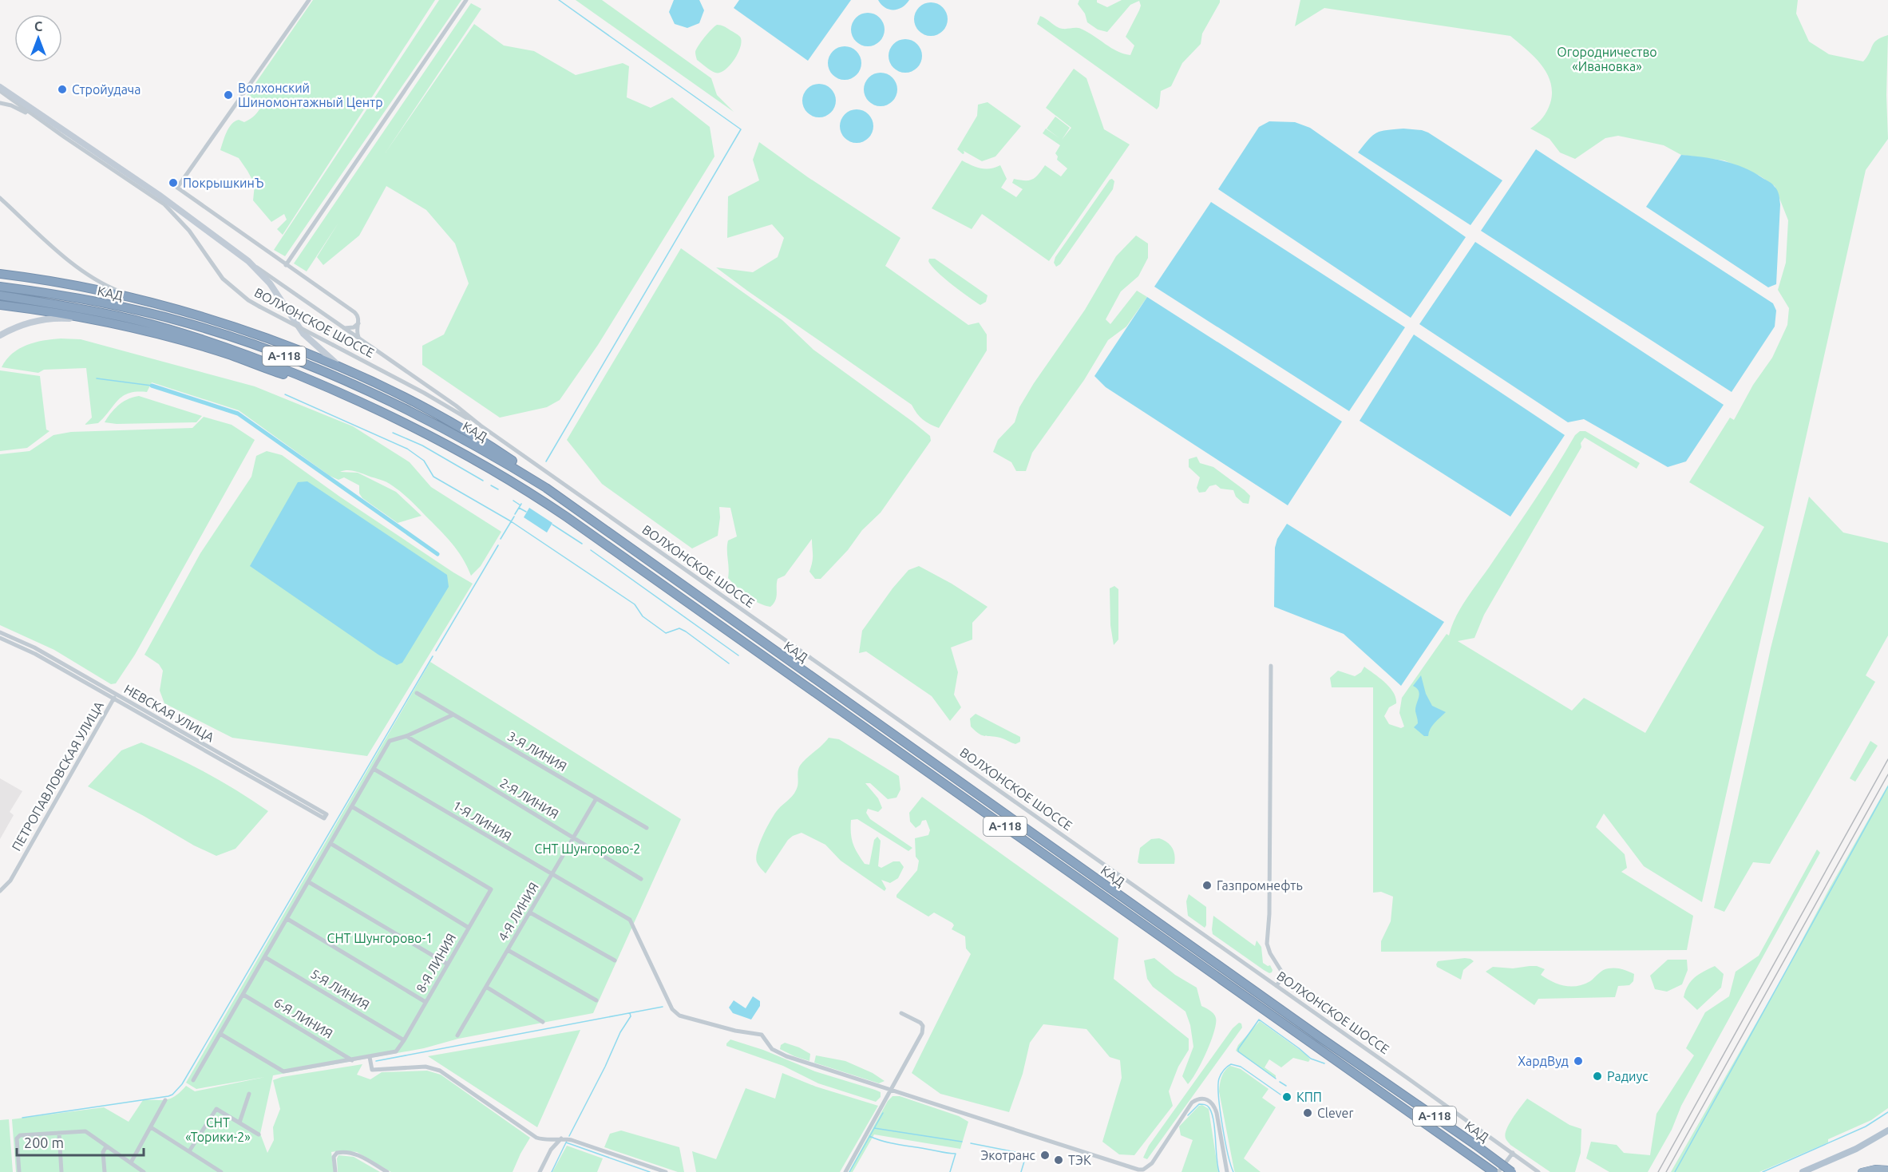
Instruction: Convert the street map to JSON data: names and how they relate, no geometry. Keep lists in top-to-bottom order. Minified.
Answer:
{"streets":{"highway":["КАД","А-118"],"main road":["ВОЛХОНСКОЕ ШОССЕ"],"street":["НЕВСКАЯ УЛИЦА","3-Я ЛИНИЯ","ПЕТРОПАВЛОВСКАЯ УЛИЦА","2-Я ЛИНИЯ","1-Я ЛИНИЯ","4-Я ЛИНИЯ","8-Я ЛИНИЯ","5-Я ЛИНИЯ","6-Я ЛИНИЯ"]},"crossings":[["НЕВСКАЯ УЛИЦА","ПЕТРОПАВЛОВСКАЯ УЛИЦА"],["3-Я ЛИНИЯ","4-Я ЛИНИЯ"],["2-Я ЛИНИЯ","4-Я ЛИНИЯ"],["1-Я ЛИНИЯ","4-Я ЛИНИЯ"],["8-Я ЛИНИЯ","5-Я ЛИНИЯ"]],"parks":["Огородничество «Ивановка»","СНТ Шунгорово-2","СНТ Шунгорово-1","СНТ «Торики-2»"],"places":["Стройудача","Волхонский Шиномонтажный Центр","ПокрышкинЪ","Газпромнефть","ХардВуд","Радиус","КПП","Clever","Экотранс","ТЭК"],"scale_bar":"200 m","north":"top"}
